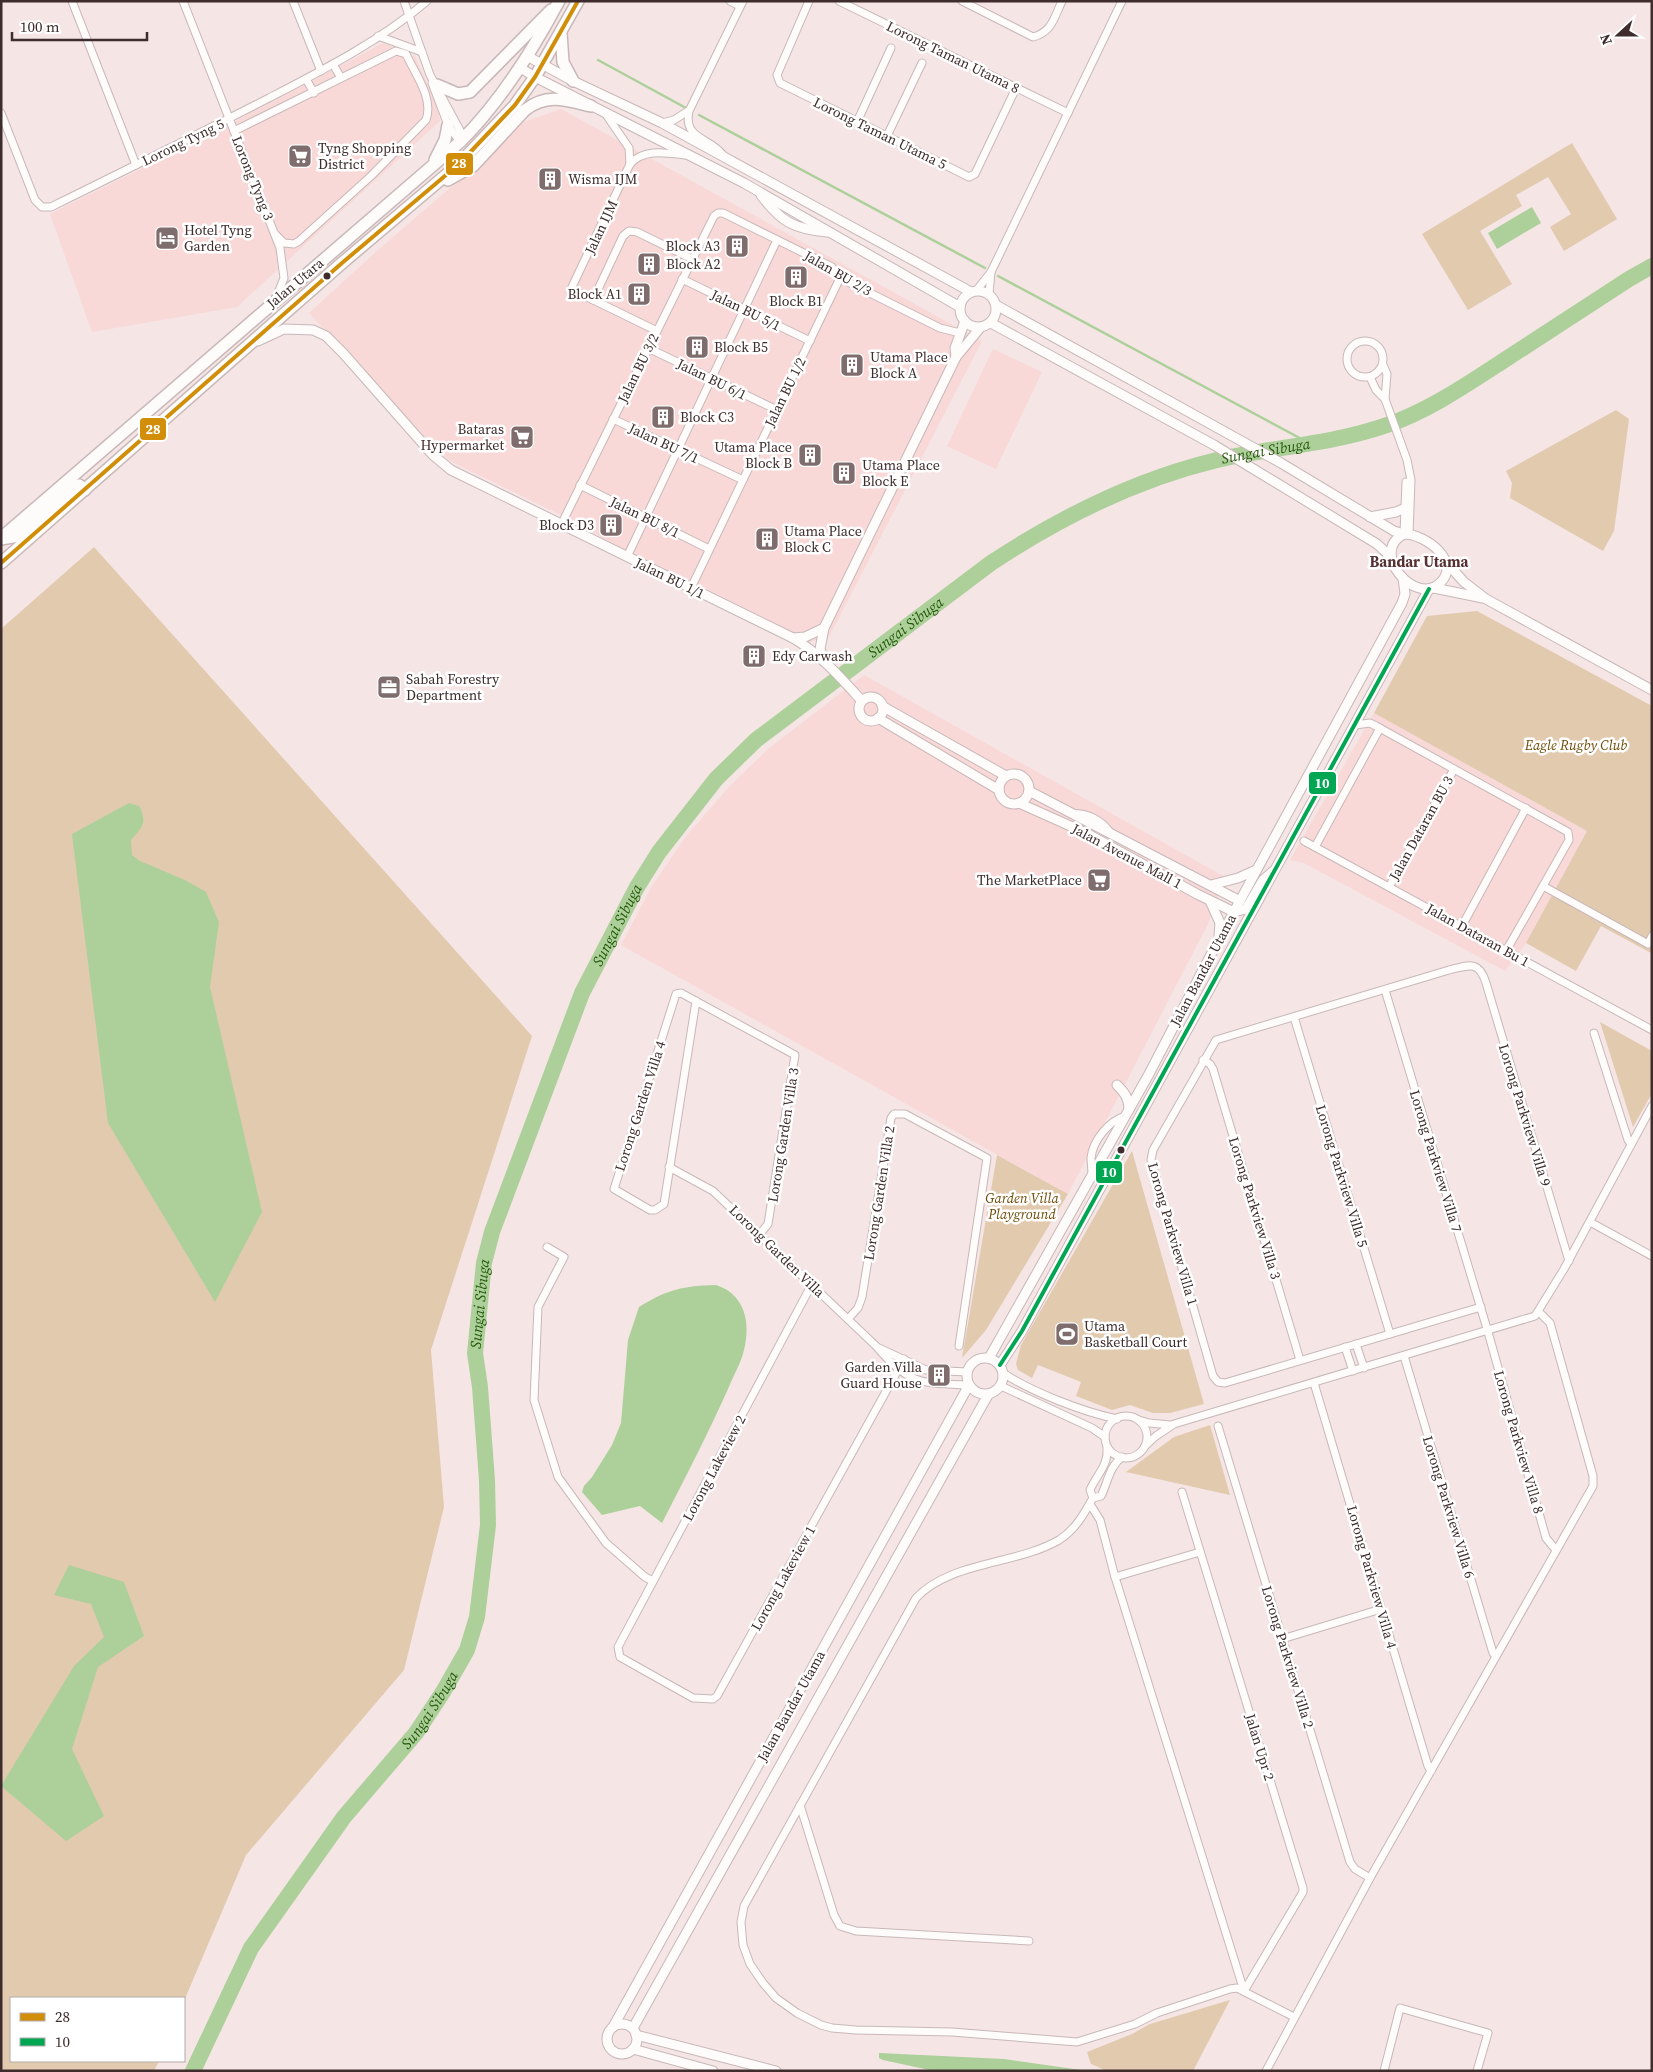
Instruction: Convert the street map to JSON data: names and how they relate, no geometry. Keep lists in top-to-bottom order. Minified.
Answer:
{"streets":{"highway":["Jalan Utara"],"street":["Lorong Taman Utama 8","Lorong Taman Utama 5","Lorong Tyng 5","Lorong Tyng 3","Jalan IJM","Jalan BU 2/3","Jalan BU 5/1","Jalan BU 3/2","Jalan BU 6/1","Jalan BU 1/2","Jalan BU 7/1","Jalan BU 8/1","Jalan BU 1/1","Jalan Dataran BU 3","Jalan Avenue Mall 1","Jalan Dataran Bu 1","Jalan Bandar Utama","Lorong Garden Villa 4","Lorong Parkview Villa 9","Lorong Garden Villa 3","Lorong Parkview Villa 7","Lorong Parkview Villa 5","Lorong Garden Villa 2","Lorong Parkview Villa 3","Lorong Parkview Villa 1","Lorong Garden Villa","Lorong Parkview Villa 8","Lorong Lakeview 2","Lorong Parkview Villa 6","Lorong Parkview Villa 4","Lorong Lakeview 1","Lorong Parkview Villa 2","Jalan Upr 2"]},"crossings":[["Lorong Taman Utama 8","Lorong Taman Utama 5"],["Lorong Tyng 5","Lorong Tyng 3"],["Lorong Tyng 3","Jalan Utara"],["Jalan BU 2/3","Jalan BU 3/2"],["Jalan BU 2/3","Jalan BU 1/2"],["Jalan Utara","Jalan BU 1/1"],["Jalan BU 5/1","Jalan BU 3/2"],["Jalan BU 5/1","Jalan BU 1/2"],["Jalan BU 3/2","Jalan BU 6/1"],["Jalan BU 3/2","Jalan BU 7/1"],["Jalan BU 3/2","Jalan BU 8/1"],["Jalan BU 3/2","Jalan BU 1/1"],["Jalan BU 6/1","Jalan BU 1/2"],["Jalan BU 1/2","Jalan BU 7/1"],["Jalan BU 1/2","Jalan BU 8/1"],["Jalan BU 1/2","Jalan BU 1/1"],["Jalan Dataran BU 3","Jalan Dataran Bu 1"],["Jalan Avenue Mall 1","Jalan Bandar Utama"],["Jalan Bandar Utama","Lorong Garden Villa"],["Lorong Garden Villa 4","Lorong Garden Villa 3"],["Lorong Garden Villa 4","Lorong Garden Villa"],["Lorong Parkview Villa 9","Lorong Parkview Villa 1"],["Lorong Garden Villa 3","Lorong Garden Villa"],["Lorong Parkview Villa 7","Lorong Parkview Villa 1"],["Lorong Parkview Villa 7","Lorong Parkview Villa 8"],["Lorong Parkview Villa 5","Lorong Parkview Villa 1"],["Lorong Garden Villa 2","Lorong Garden Villa"],["Lorong Parkview Villa 3","Lorong Parkview Villa 1"],["Lorong Garden Villa","Lorong Lakeview 2"],["Lorong Garden Villa","Lorong Lakeview 1"],["Lorong Lakeview 2","Lorong Lakeview 1"]],"districts":["Bandar Utama"],"water":["Sungai Sibuga"],"parks":["Eagle Rugby Club","Garden Villa Playground"],"places":{"supermarket":["Tyng Shopping District","Bataras Hypermarket","The MarketPlace"],"building":["Wisma IJM","Block A3","Block A2","Block B1","Block A1","Block B5","Utama Place Block A","Block C3","Utama Place Block B","Utama Place Block E","Block D3","Utama Place Block C","Edy Carwash","Garden Villa Guard House"],"hotel":["Hotel Tyng Garden"],"office":["Sabah Forestry Department"],"sports":["Utama Basketball Court"]},"lines":["transit line 28","transit line 10"],"legend":["28","10"],"scale_bar":"100 m","north":"left"}
